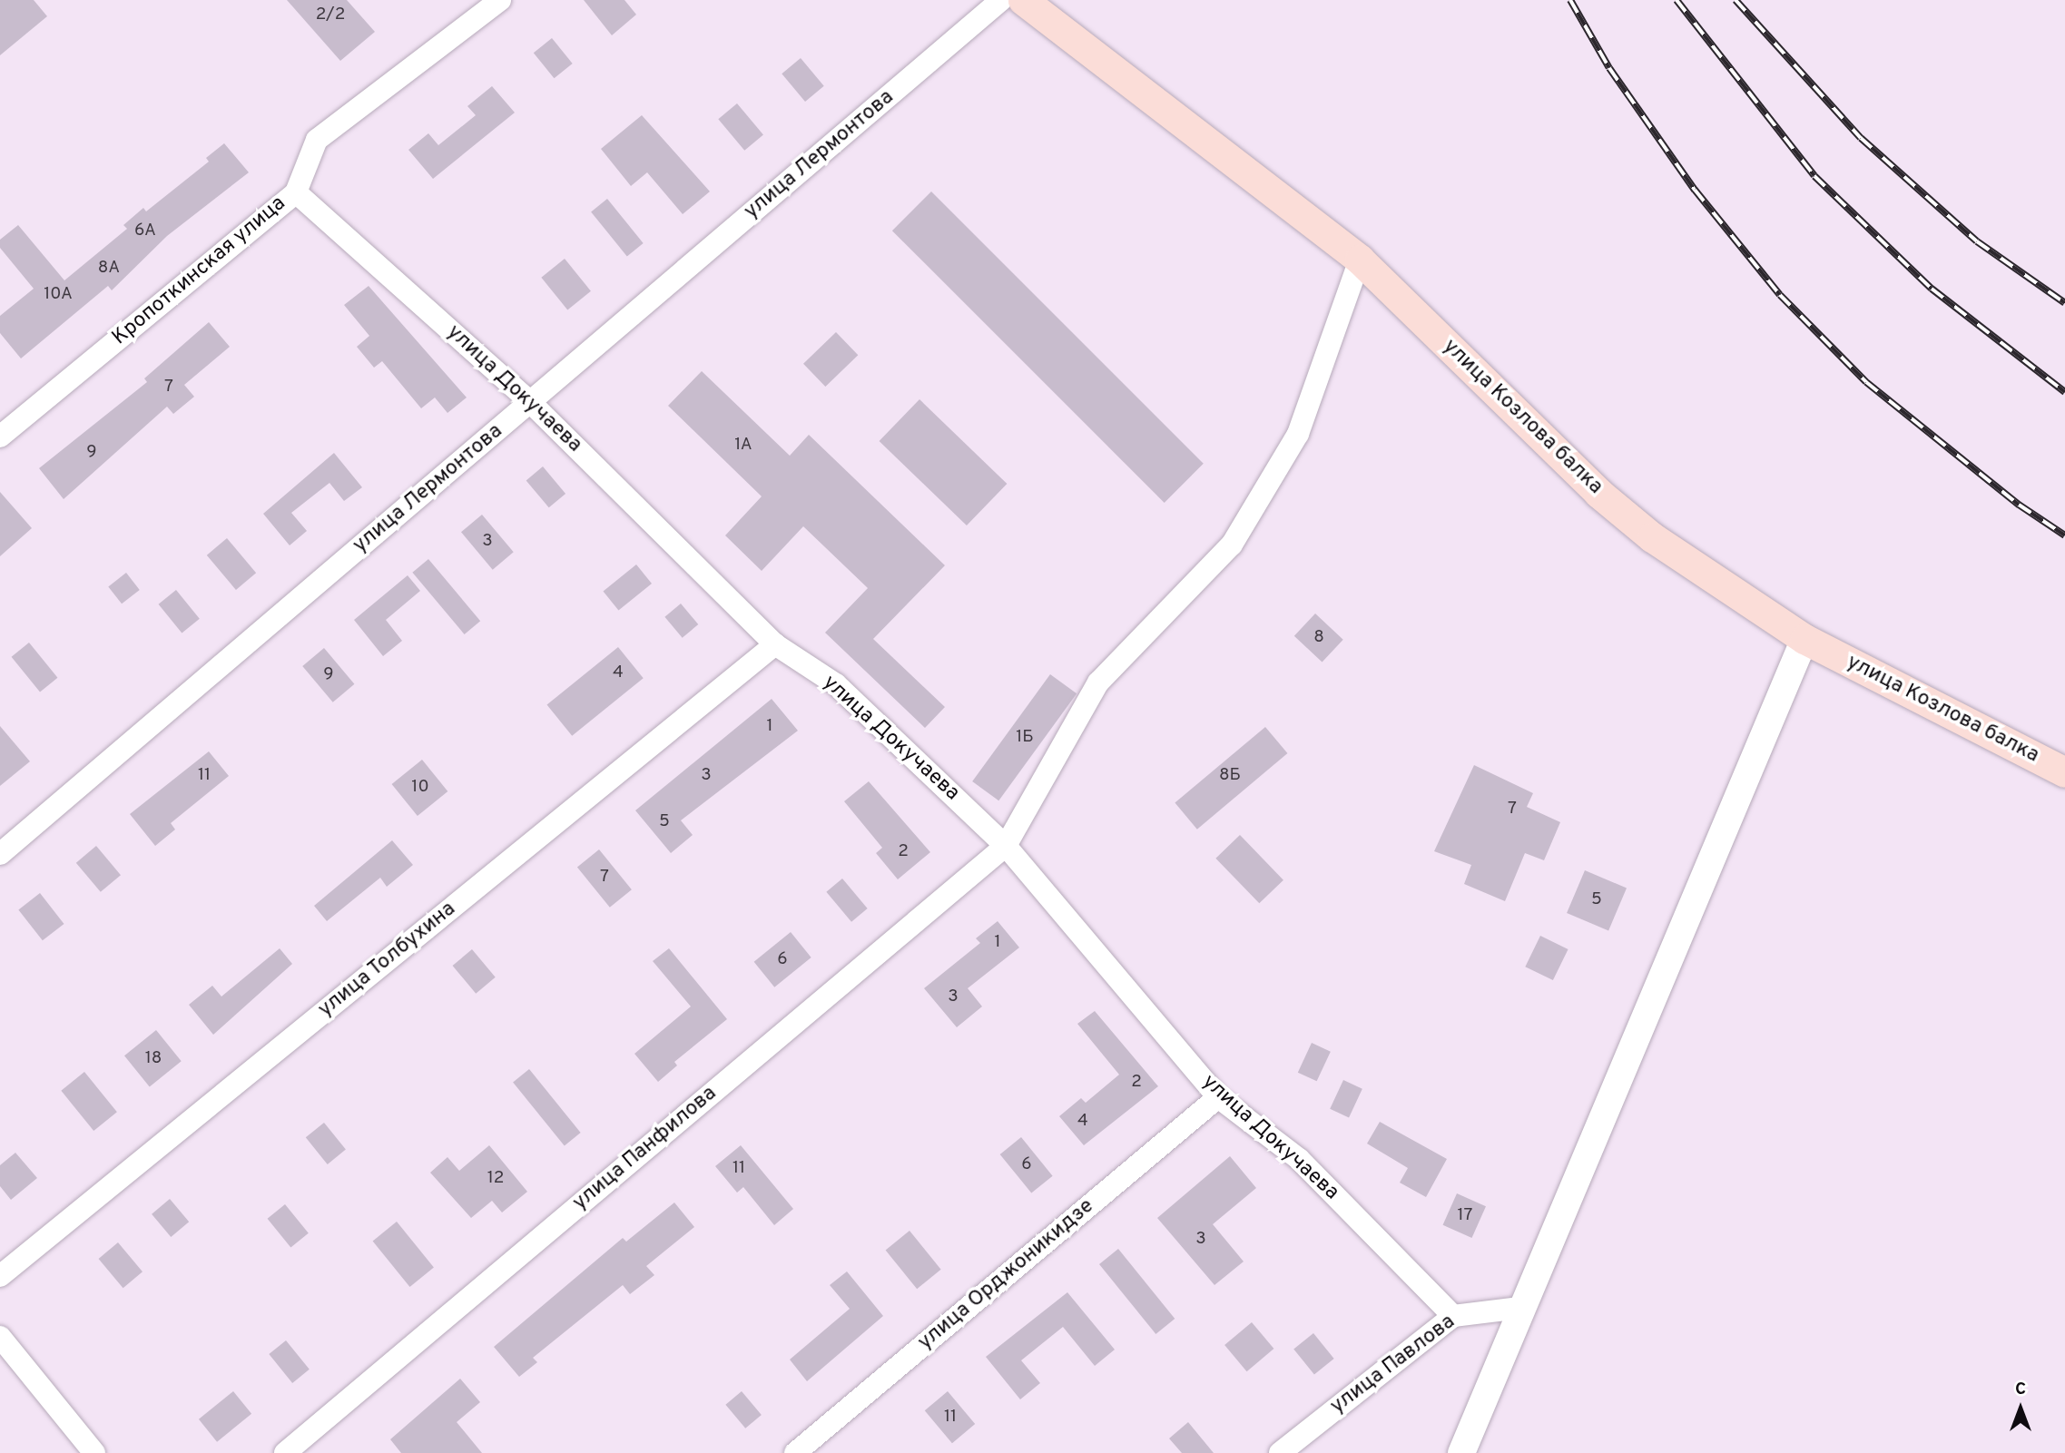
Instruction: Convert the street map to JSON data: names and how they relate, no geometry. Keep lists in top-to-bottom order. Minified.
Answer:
{"streets":{"main road":["улица Козлова балка"],"street":["улица Лермонтова","Кропоткинская улица","улица Докучаева","улица Толбухина","улица Панфилова","улица Орджоникидзе","улица Павлова"]},"crossings":[["улица Лермонтова","улица Докучаева"],["Кропоткинская улица","улица Докучаева"],["улица Докучаева","улица Толбухина"],["улица Докучаева","улица Панфилова"],["улица Докучаева","улица Орджоникидзе"],["улица Докучаева","улица Павлова"]],"house_numbers":["2/2","6А","8А","10А","7","1А","9","3","8","4","9","1","1Б","11","3","8Б","10","7","5","2","7","5","1","6","3","18","2","4","6","11","12","17","3","11"],"north":"top"}
